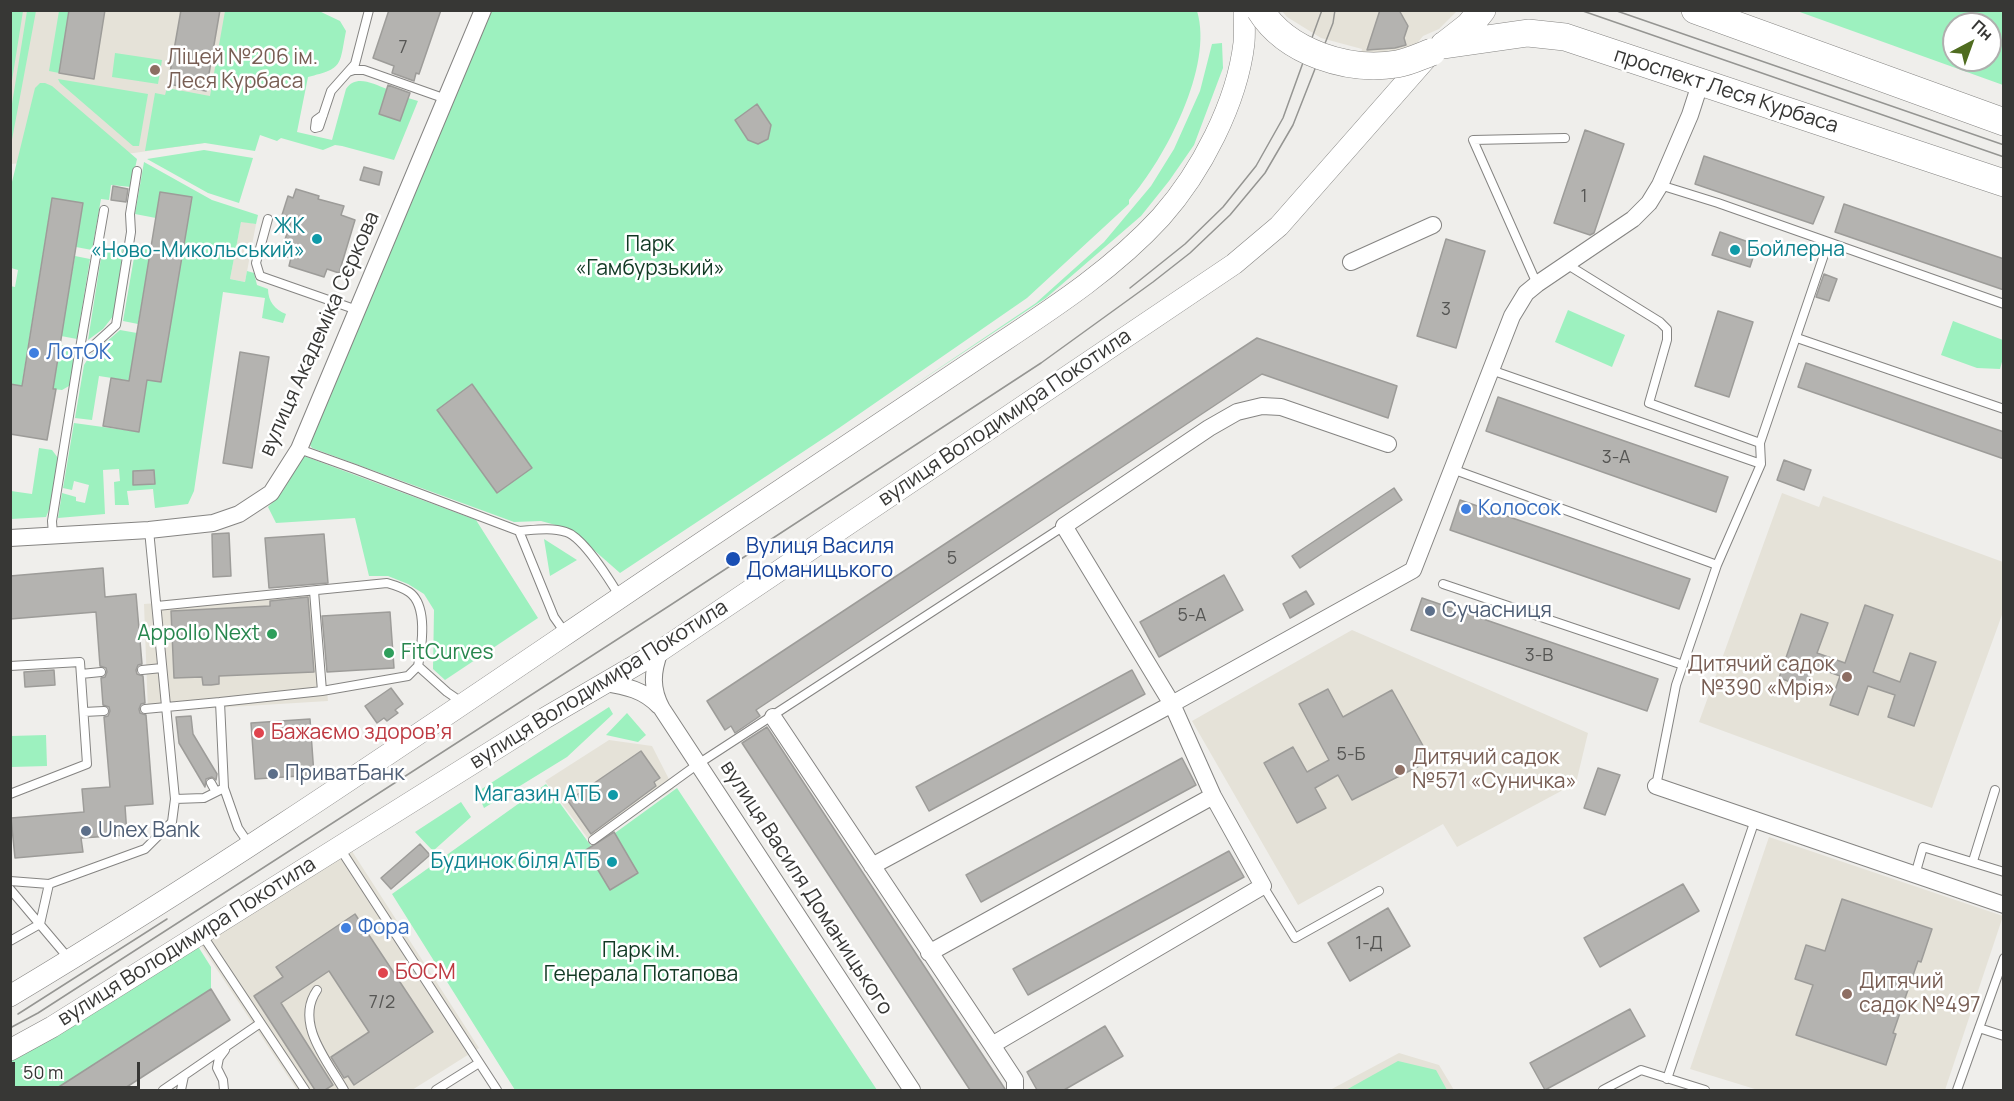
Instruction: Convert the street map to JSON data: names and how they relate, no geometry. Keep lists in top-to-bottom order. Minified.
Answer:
{"streets":{"main road":["проспект Леся Курбаса"],"street":["вулиця Академіка Сєркова","вулиця Володимира Покотила","вулиця Василя Доманицького"]},"crossings":[["проспект Леся Курбаса","вулиця Володимира Покотила"],["вулиця Володимира Покотила","вулиця Василя Доманицького"]],"parks":["Парк «Гамбурзький»","Парк ім. Генерала Потапова"],"places":["Ліцей №206 ім. Леся Курбаса","ЖК «Ново-Микольський»","Бойлерна","ЛотОК","Колосок","Вулиця Василя Доманицького","Сучасниця","Appollo Next","FitCurves","Дитячий садок №390 «Мрія»","Бажаємо здоровʼя","Дитячий садок №571 «Суничка»","ПриватБанк","Магазин АТБ","Unex Bank","Будинок біля АТБ","Фора","БОСМ","Дитячий садок №497"],"house_numbers":["7","1","3","3-А","5","5-А","3-В","5-Б","1-Д","7/2"],"scale_bar":"50 m","north":"top right"}
